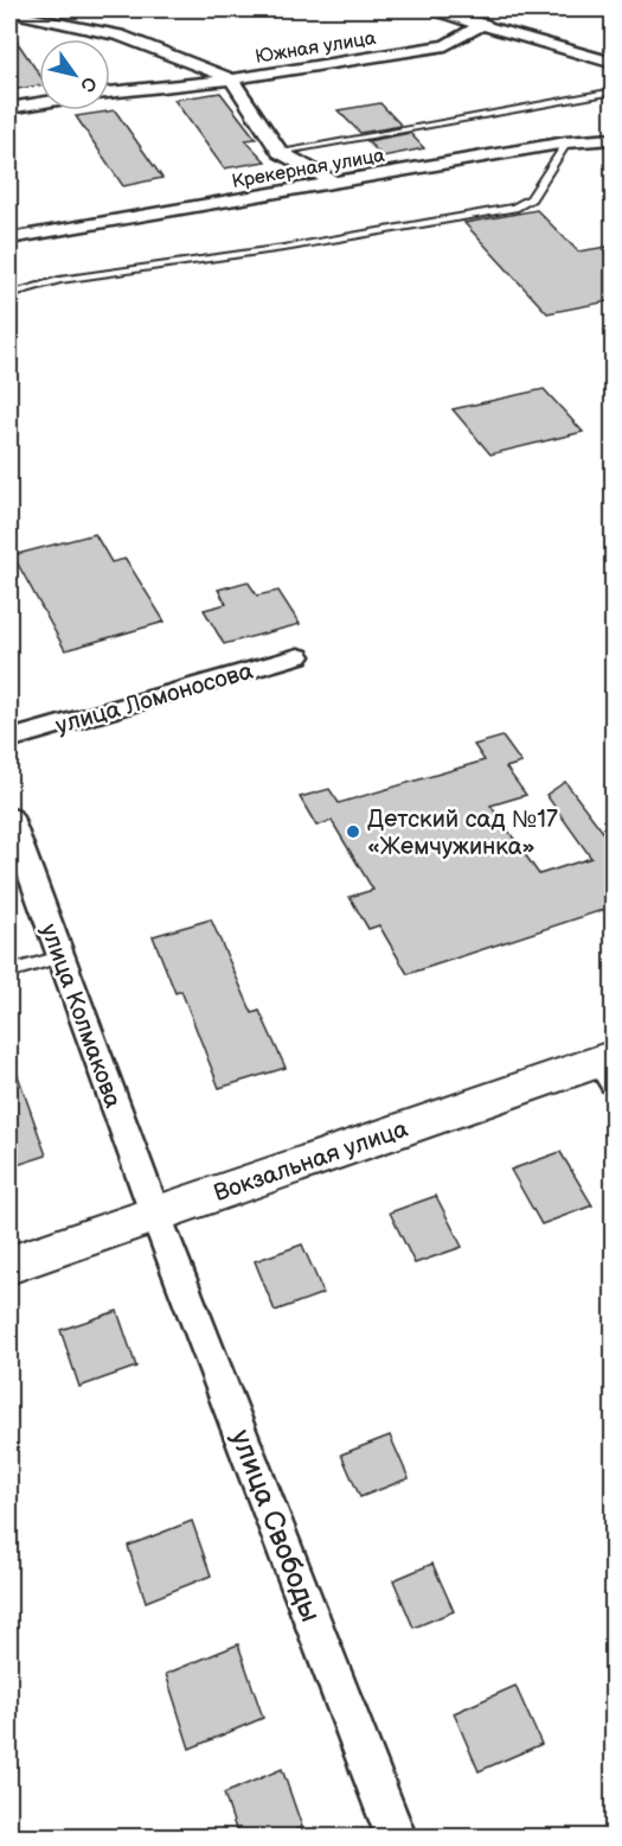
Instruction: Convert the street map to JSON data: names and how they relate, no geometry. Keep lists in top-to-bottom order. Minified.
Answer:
{"streets":{"street":["Южная улица","Крекерная улица","улица Ломоносова","улица Колмакова","Вокзальная улица","улица Свободы"]},"crossings":[["улица Колмакова","Вокзальная улица"],["улица Колмакова","улица Свободы"],["Вокзальная улица","улица Свободы"]],"places":["Детский сад №17 «Жемчужинка»"],"north":"bottom right"}
